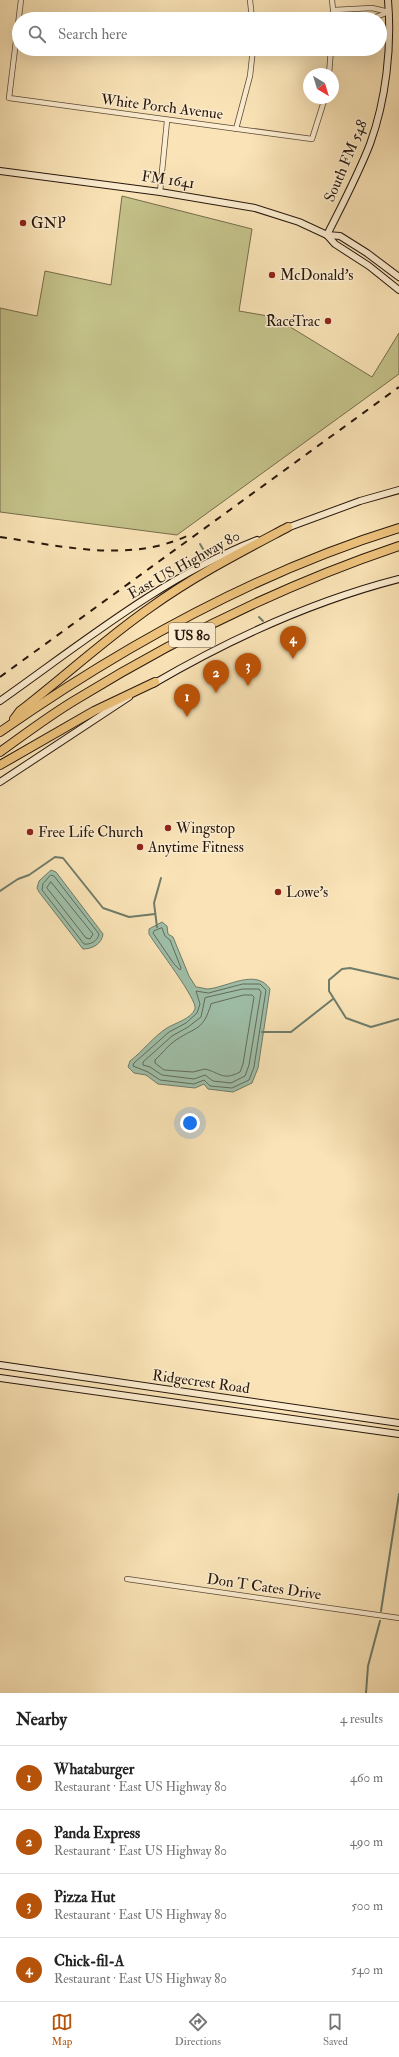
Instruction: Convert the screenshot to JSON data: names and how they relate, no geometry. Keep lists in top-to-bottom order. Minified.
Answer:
{"streets":{"highway":["US 80"],"main road":["South FM 548","FM 1641","East US Highway 80","Ridgecrest Road"],"street":["White Porch Avenue","Don T Cates Drive"]},"crossings":[["South FM 548","FM 1641"]],"places":["GNP","McDonald's","RaceTrac","Wingstop","Free Life Church","Anytime Fitness","Lowe's"],"north":"bottom right","page":{"search":"Search here","pins":["4","3","2","1"],"heading":["Nearby","4 results"],"list":[{"mark":"1","name":"Whataburger","note":"Restaurant · East US Highway 80","value":"460 m"},{"mark":"2","name":"Panda Express","note":"Restaurant · East US Highway 80","value":"490 m"},{"mark":"3","name":"Pizza Hut","note":"Restaurant · East US Highway 80","value":"500 m"},{"mark":"4","name":"Chick-fil-A","note":"Restaurant · East US Highway 80","value":"540 m"}],"nav":["Map","Directions","Saved"]}}
